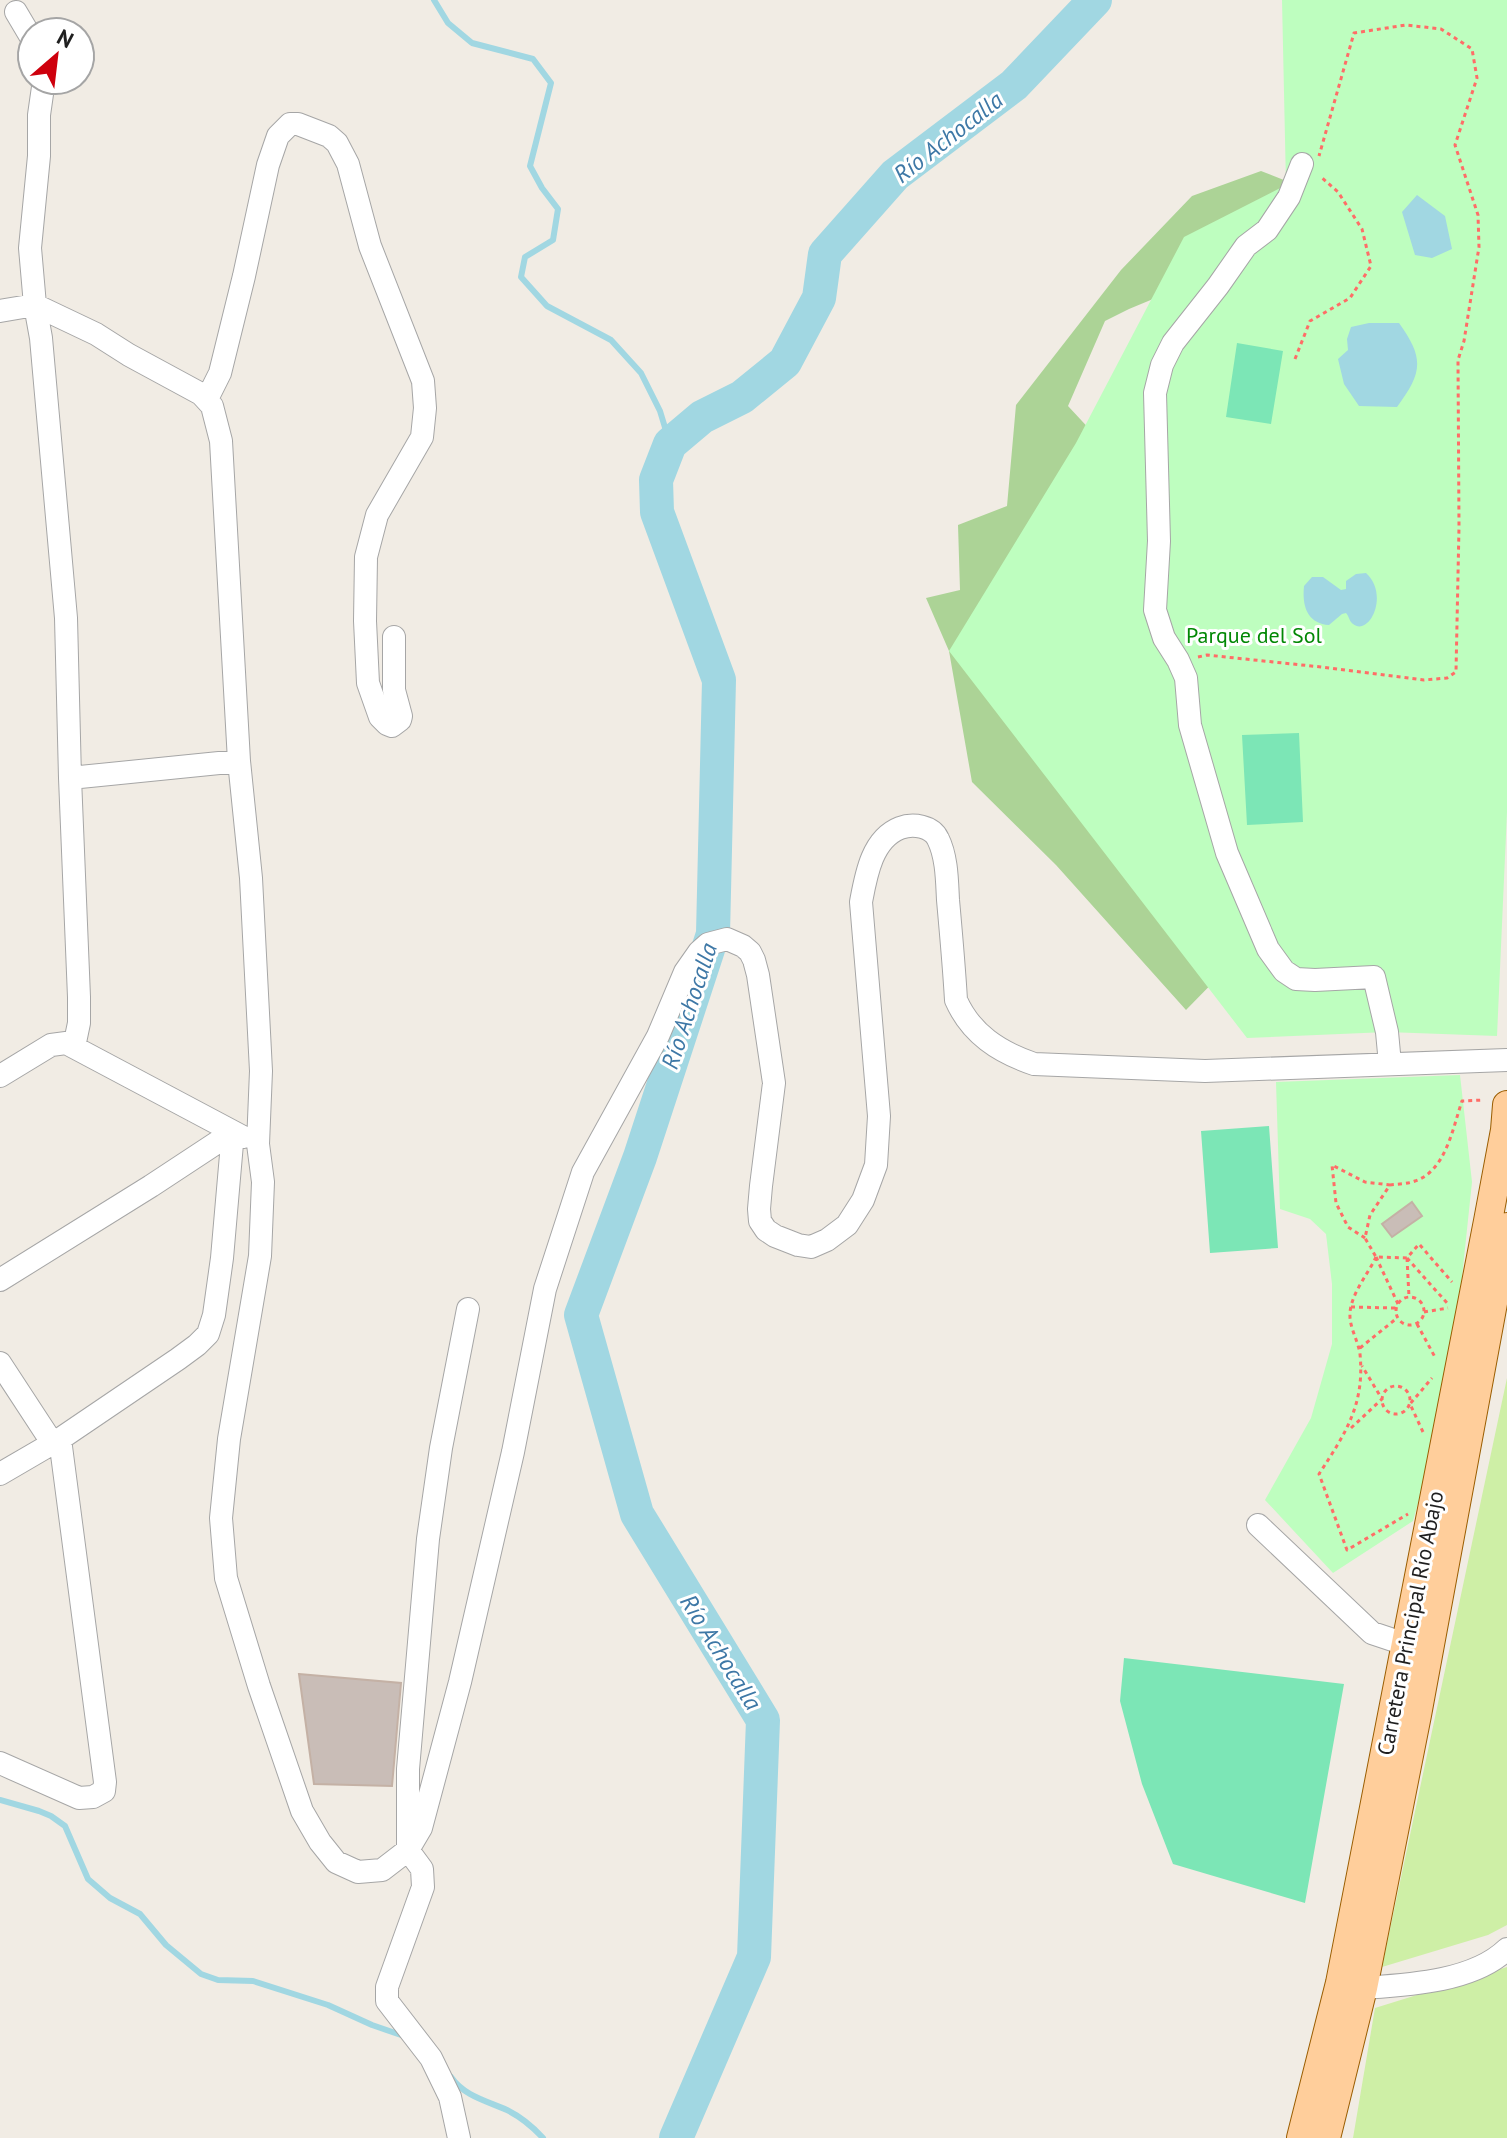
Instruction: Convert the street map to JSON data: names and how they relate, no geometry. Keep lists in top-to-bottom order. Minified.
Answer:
{"streets":{"main road":["Carretera Principal Río Abajo"]},"water":["Río Achocalla"],"parks":["Parque del Sol"],"north":"top right"}
